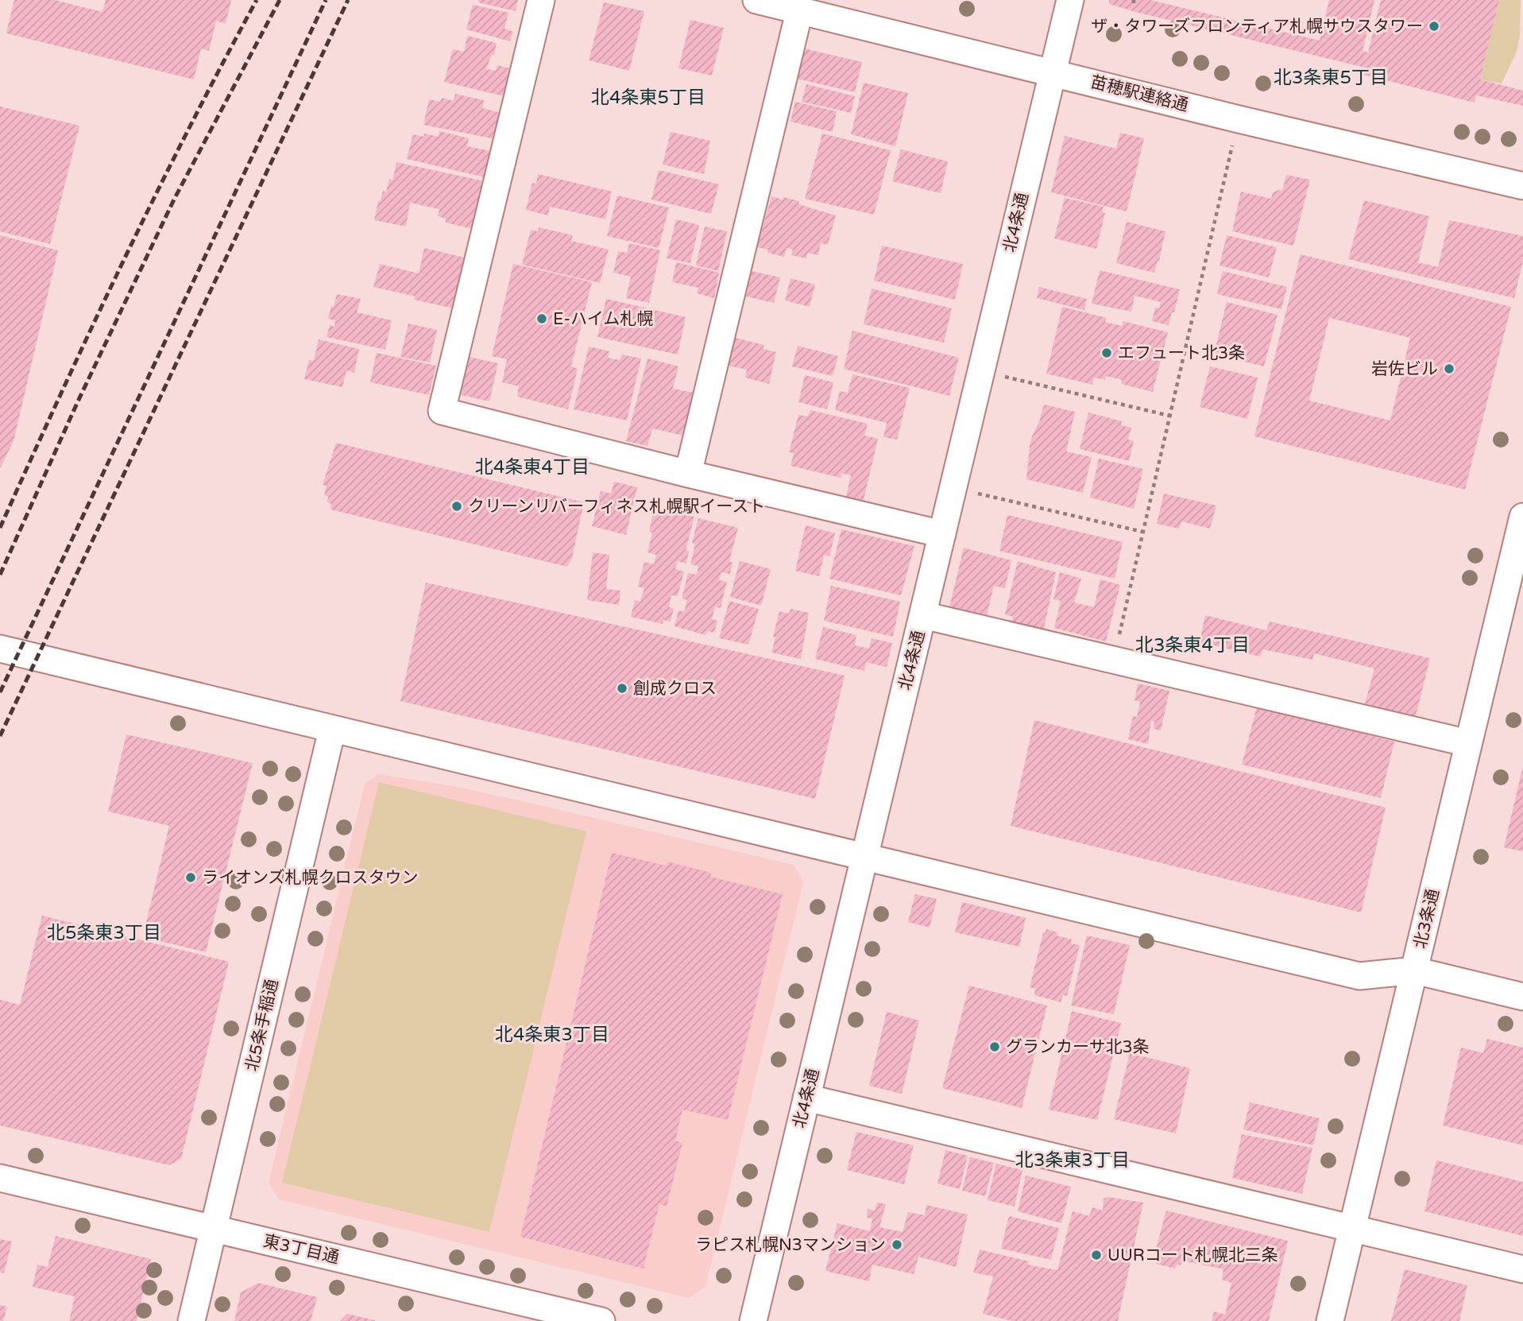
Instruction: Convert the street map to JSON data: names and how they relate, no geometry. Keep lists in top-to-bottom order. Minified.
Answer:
{"streets":{"street":["苗穂駅連絡通","北4条通","北3条通","北5条手稲通","東3丁目通"]},"crossings":[["苗穂駅連絡通","北4条通"],["北5条手稲通","東3丁目通"]],"districts":["北3条東5丁目","北4条東5丁目","北4条東4丁目","北3条東4丁目","北5条東3丁目","北4条東3丁目","北3条東3丁目"],"places":["ザ・タワーズフロンティア札幌サウスタワー","E-ハイム札幌","エフュート北3条","岩佐ビル","クリーンリバーフィネス札幌駅イースト","創成クロス","ライオンズ札幌クロスタウン","グランカーサ北3条","ラピス札幌N3マンション","UURコート札幌北三条"]}
